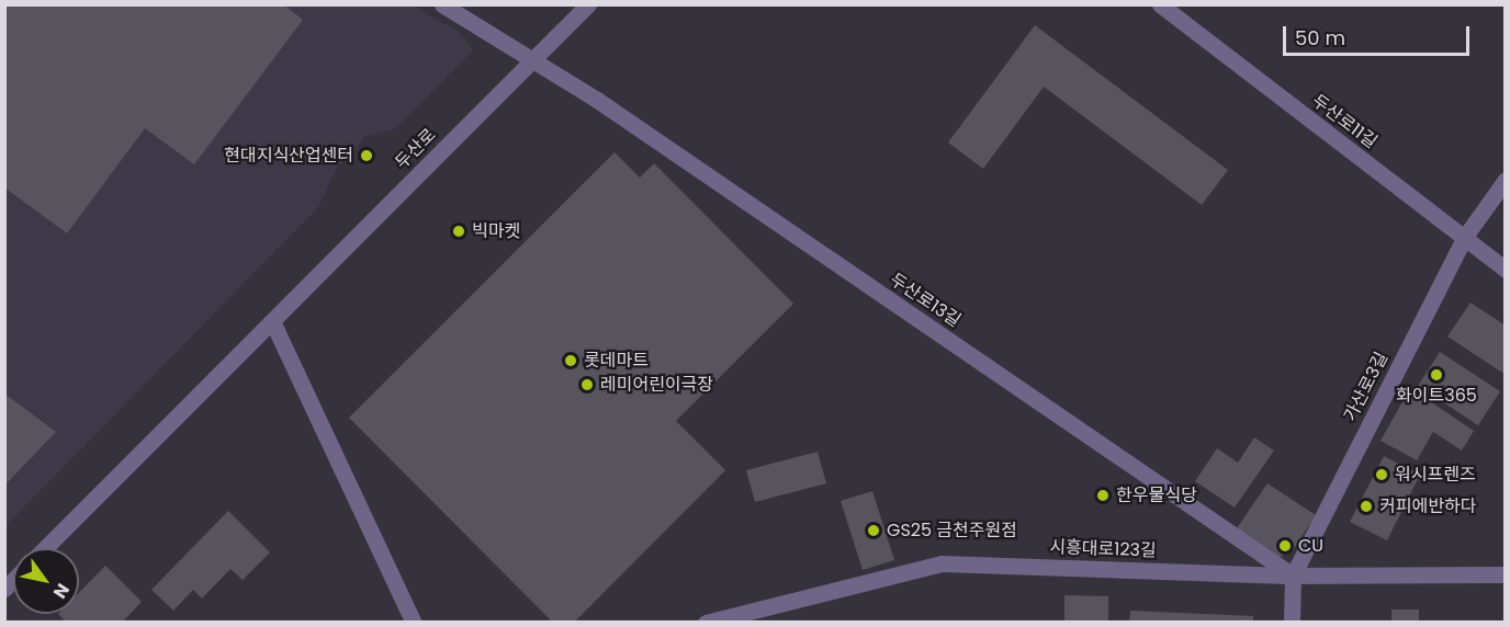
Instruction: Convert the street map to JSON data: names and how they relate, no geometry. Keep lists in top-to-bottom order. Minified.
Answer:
{"streets":{"street":["두산로11길","두산로","두산로13길","가산로3길","시흥대로123길"]},"crossings":[["두산로11길","가산로3길"],["두산로","두산로13길"],["두산로13길","가산로3길"],["두산로13길","시흥대로123길"],["가산로3길","시흥대로123길"]],"places":["현대지식산업센터","빅마켓","롯데마트","화이트365","레미어린이극장","워시프렌즈","한우물식당","커피에반하다","GS25 금천주원점","CU"],"scale_bar":"50 m","north":"bottom right"}
